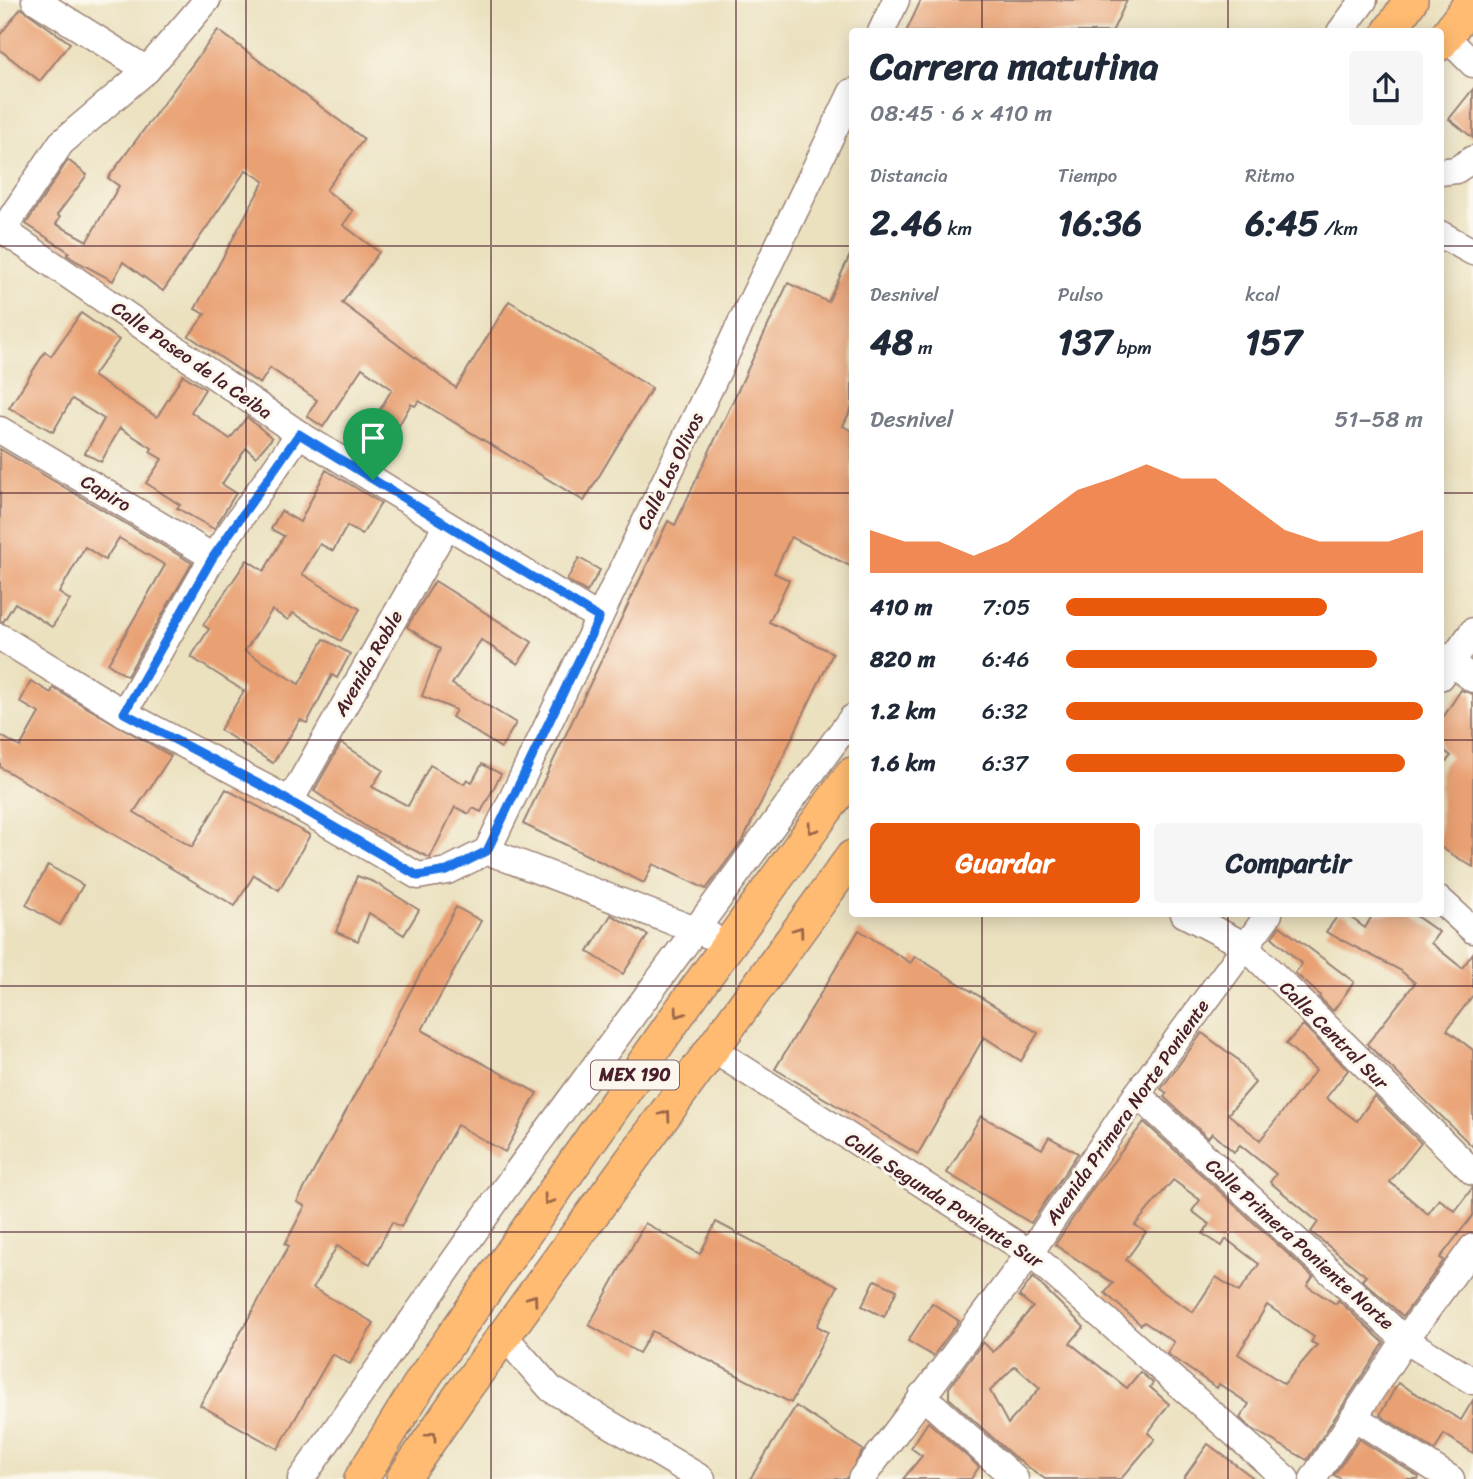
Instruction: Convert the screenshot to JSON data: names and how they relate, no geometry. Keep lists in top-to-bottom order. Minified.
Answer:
{"streets":{"main road":["MEX 190"],"street":["Calle Paseo de la Ceiba","Calle Los Olivos","Capiro","Avenida Roble","Calle Central Sur","Avenida Primera Norte Poniente","Calle Segunda Poniente Sur","Calle Primera Poniente Norte"]},"crossings":[["Calle Paseo de la Ceiba","Calle Los Olivos"],["Calle Paseo de la Ceiba","Avenida Roble"],["Calle Central Sur","Avenida Primera Norte Poniente"],["MEX 190","Calle Segunda Poniente Sur"],["Avenida Primera Norte Poniente","Calle Segunda Poniente Sur"],["Avenida Primera Norte Poniente","Calle Primera Poniente Norte"]],"page":{"heading":["Carrera matutina","08:45 · 6 × 410 m"],"stats":[["Distancia","2.46 km"],["Tiempo","16:36"],["Ritmo","6:45 /km"],["Desnivel","48 m"],["Pulso","137 bpm"],["kcal","157"]],"chart":["Desnivel","51–58 m"],"list":[{"name":"410 m","note":"7:05"},{"name":"820 m","note":"6:46"},{"name":"1.2 km","note":"6:32"},{"name":"1.6 km","note":"6:37"}],"buttons":["Guardar","Compartir"]}}
